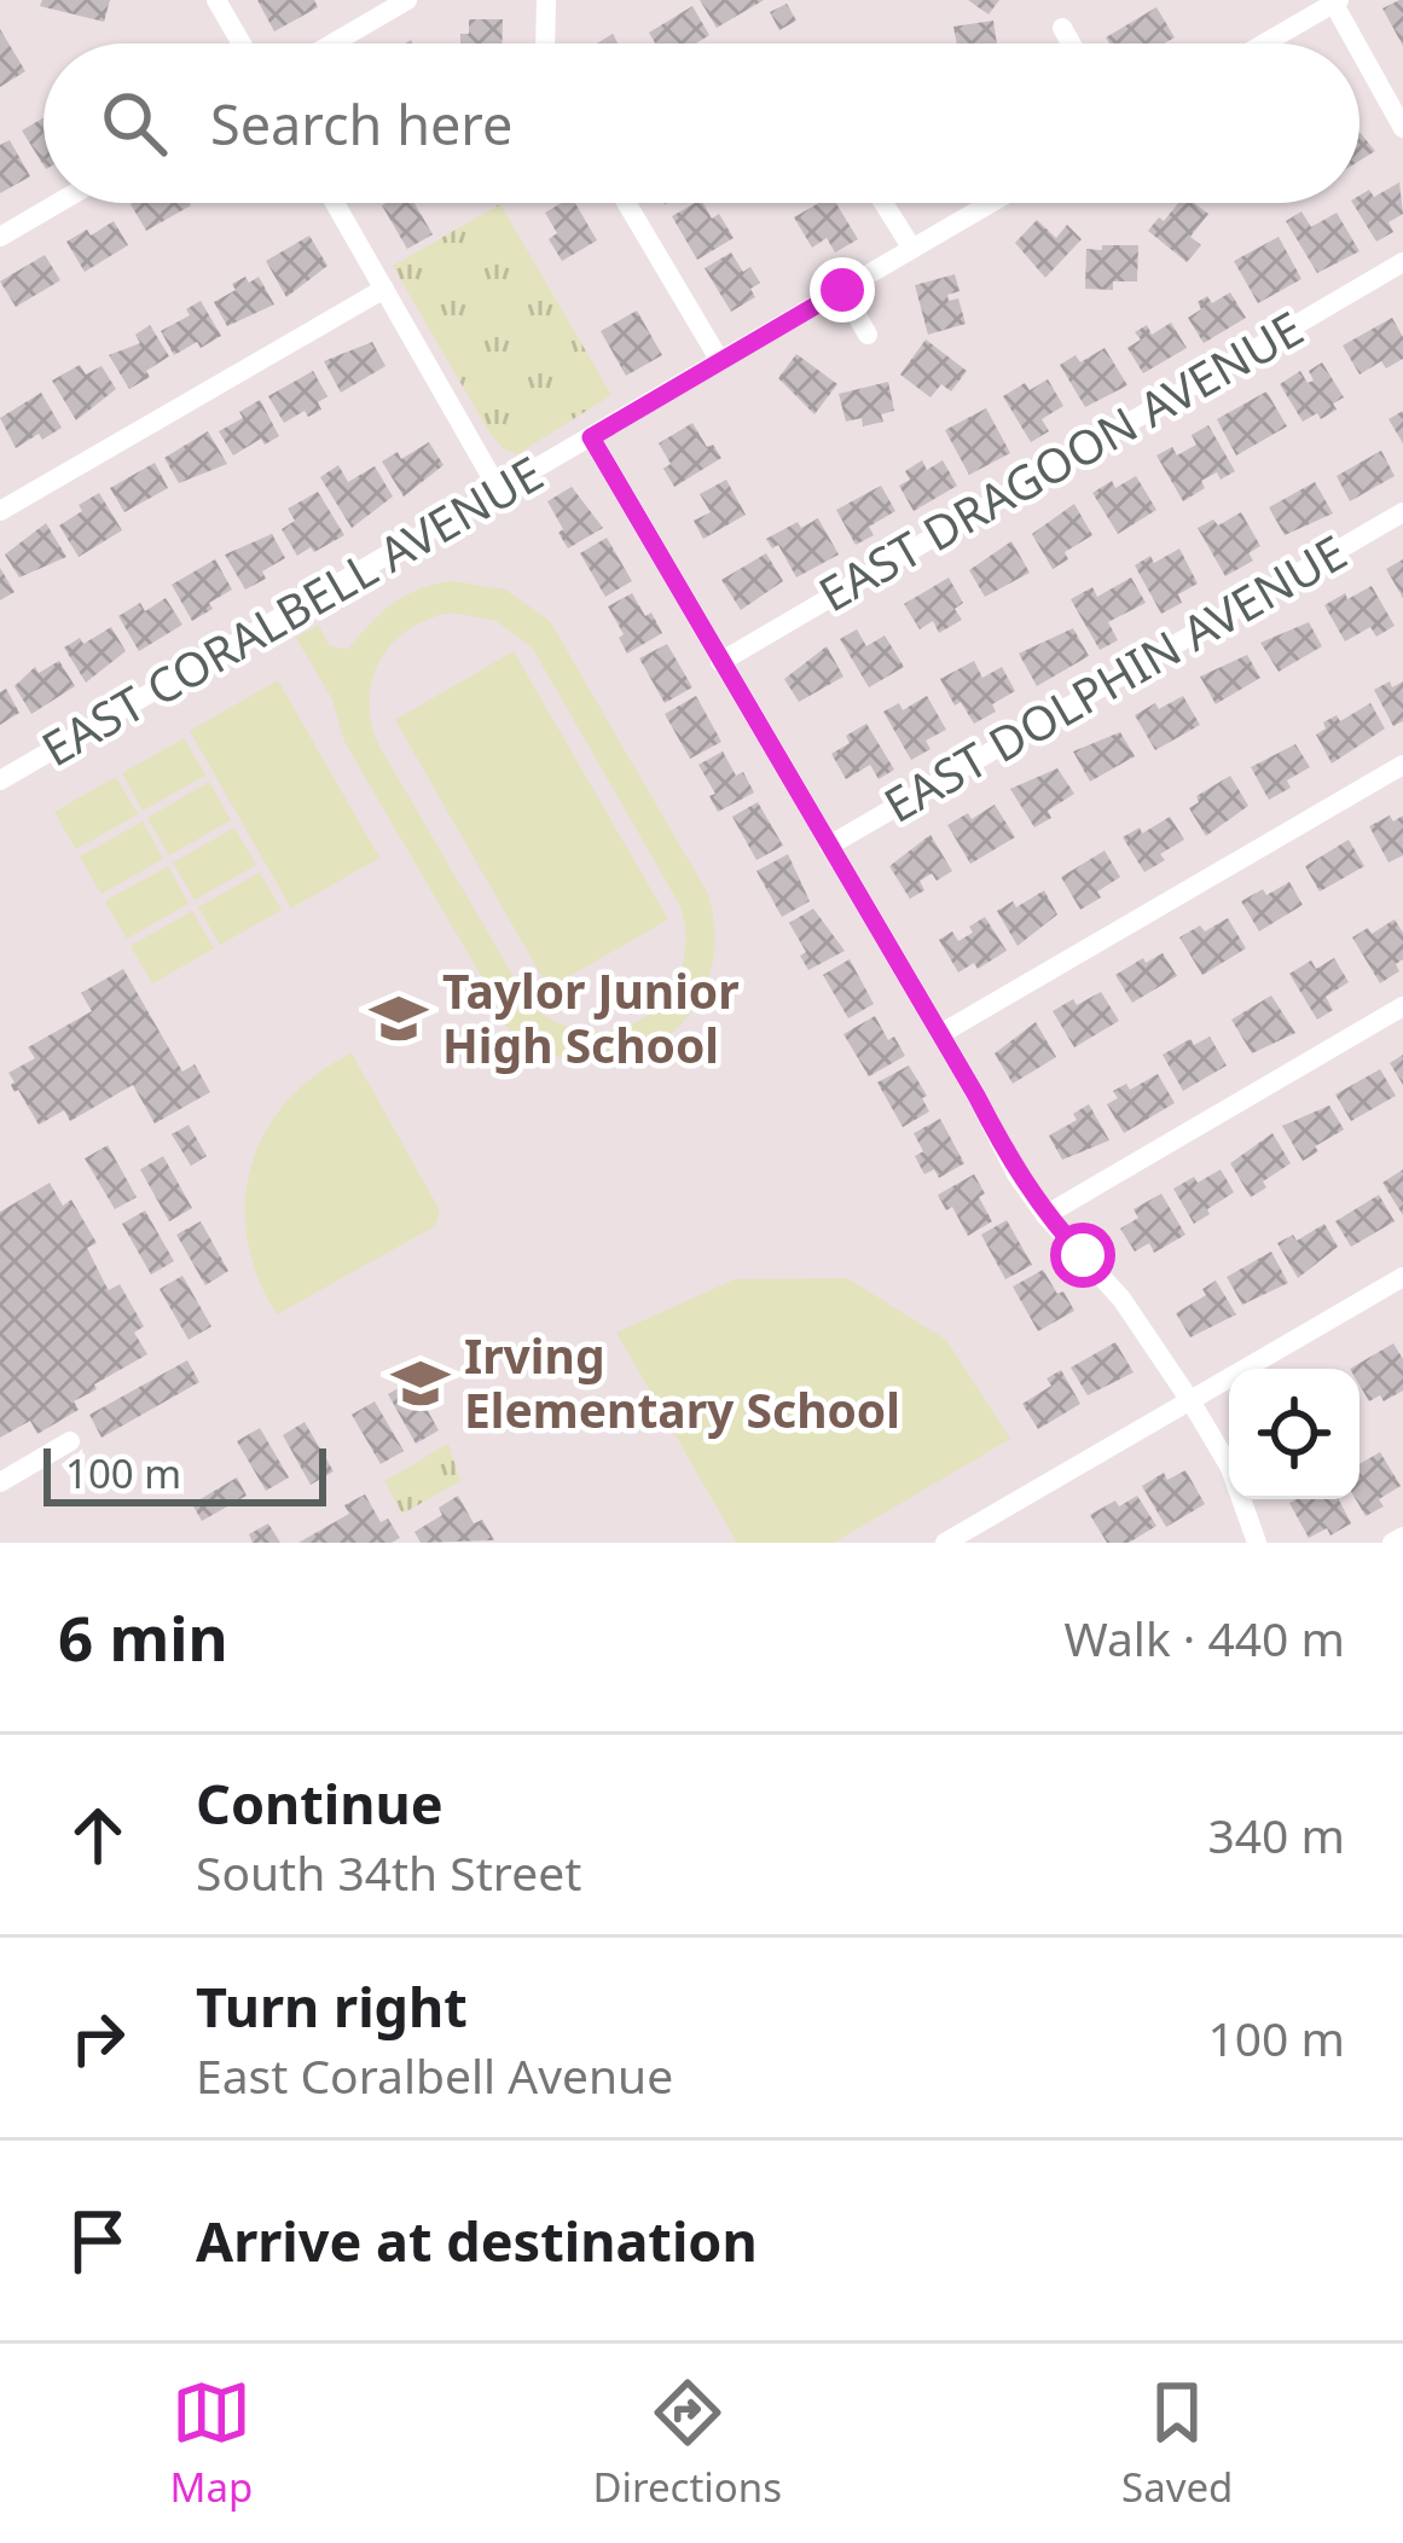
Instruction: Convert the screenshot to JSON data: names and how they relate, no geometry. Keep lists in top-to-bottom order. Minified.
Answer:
{"streets":{"street":["EAST DRAGOON AVENUE","EAST CORALBELL AVENUE","EAST DOLPHIN AVENUE"]},"places":{"school or university":["Taylor Junior High School","Irving Elementary School"]},"scale_bar":"100 m","page":{"search":"Search here","scale":"100 m","heading":["6 min","Walk · 440 m"],"list":[["Continue","South 34th Street","340 m"],["Turn right","East Coralbell Avenue","100 m"],"Arrive at destination"],"nav":["Map","Directions","Saved"]}}
